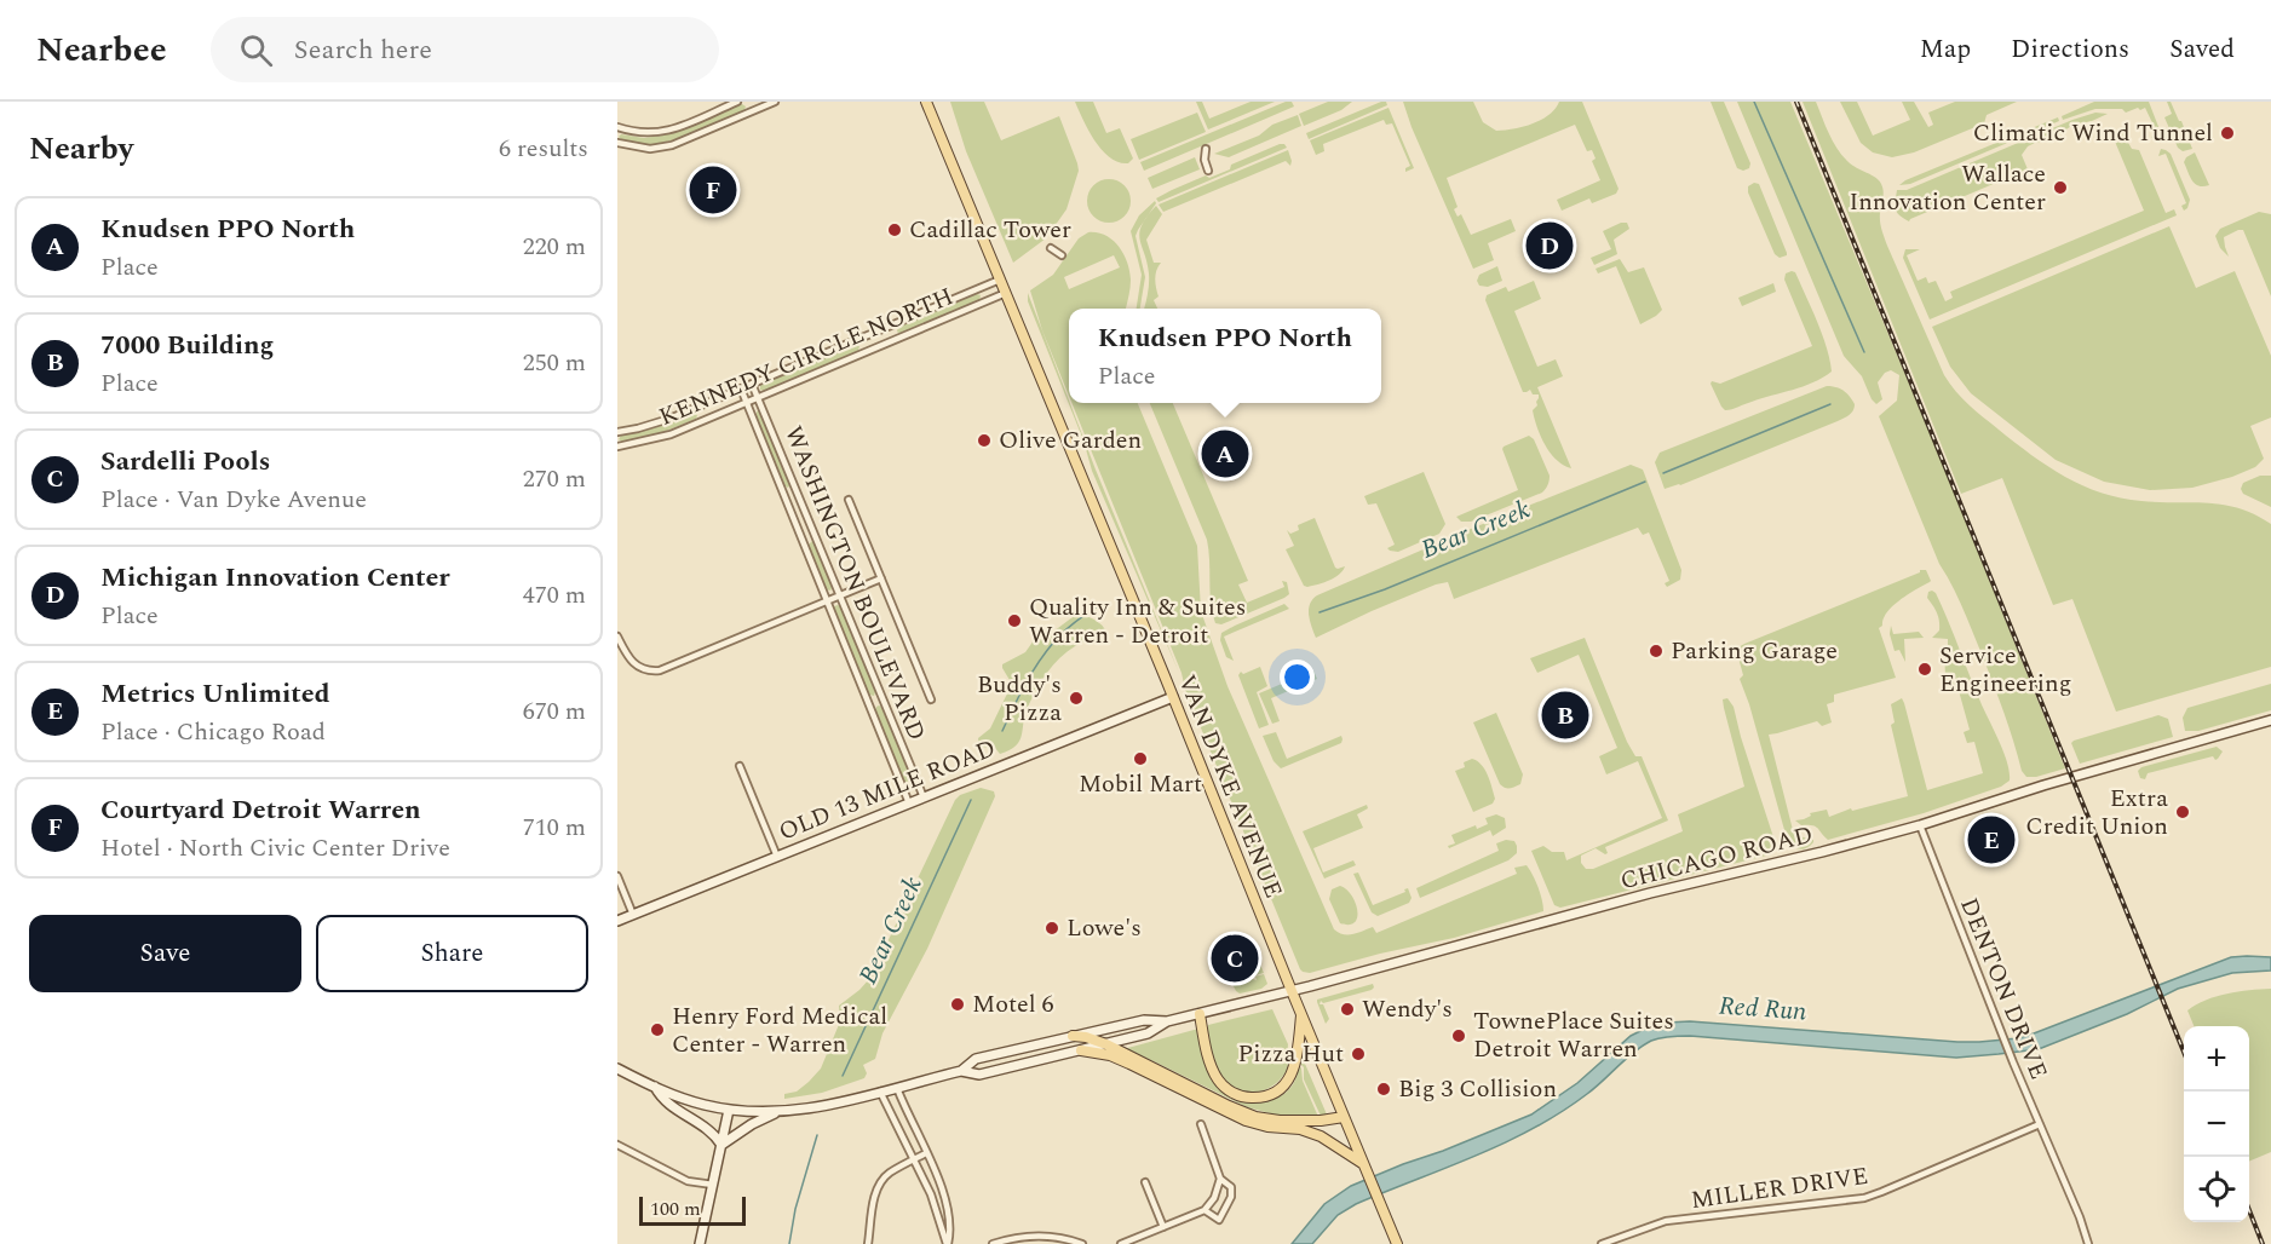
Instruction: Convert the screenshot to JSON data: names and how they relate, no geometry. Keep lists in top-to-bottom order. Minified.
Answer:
{"streets":{"main road":["VAN DYKE AVENUE","OLD 13 MILE ROAD","CHICAGO ROAD"],"street":["KENNEDY CIRCLE NORTH","WASHINGTON BOULEVARD","DENTON DRIVE","MILLER DRIVE"]},"crossings":[["KENNEDY CIRCLE NORTH","WASHINGTON BOULEVARD"],["KENNEDY CIRCLE NORTH","VAN DYKE AVENUE"],["WASHINGTON BOULEVARD","OLD 13 MILE ROAD"],["VAN DYKE AVENUE","OLD 13 MILE ROAD"],["VAN DYKE AVENUE","CHICAGO ROAD"],["CHICAGO ROAD","DENTON DRIVE"],["DENTON DRIVE","MILLER DRIVE"]],"water":["Bear Creek","Red Run"],"places":["Climatic Wind Tunnel","Wallace Innovation Center","Cadillac Tower","Olive Garden","Quality Inn & Suites Warren - Detroit","Parking Garage","Service Engineering","Buddy's Pizza","Mobil Mart","Extra Credit Union","Lowe's","Motel 6","Wendy's","Henry Ford Medical Center - Warren","TownePlace Suites Detroit Warren","Pizza Hut","Big 3 Collision"],"scale_bar":"100 m","page":{"header":"Nearbee","search":"Search here","nav":["Map","Directions","Saved"],"heading":["Nearby","6 results"],"pins":["F","D","A","B","E","C"],"list":[{"mark":"A","name":"Knudsen PPO North","note":"Place","value":"220 m"},{"mark":"B","name":"7000 Building","note":"Place","value":"250 m"},{"mark":"C","name":"Sardelli Pools","note":"Place · Van Dyke Avenue","value":"270 m"},{"mark":"D","name":"Michigan Innovation Center","note":"Place","value":"470 m"},{"mark":"E","name":"Metrics Unlimited","note":"Place · Chicago Road","value":"670 m"},{"mark":"F","name":"Courtyard Detroit Warren","note":"Hotel · North Civic Center Drive","value":"710 m"}],"popup":["Knudsen PPO North","Place"],"buttons":["Save","Share"],"map_buttons":["+","−"],"scale":"100 m"}}
